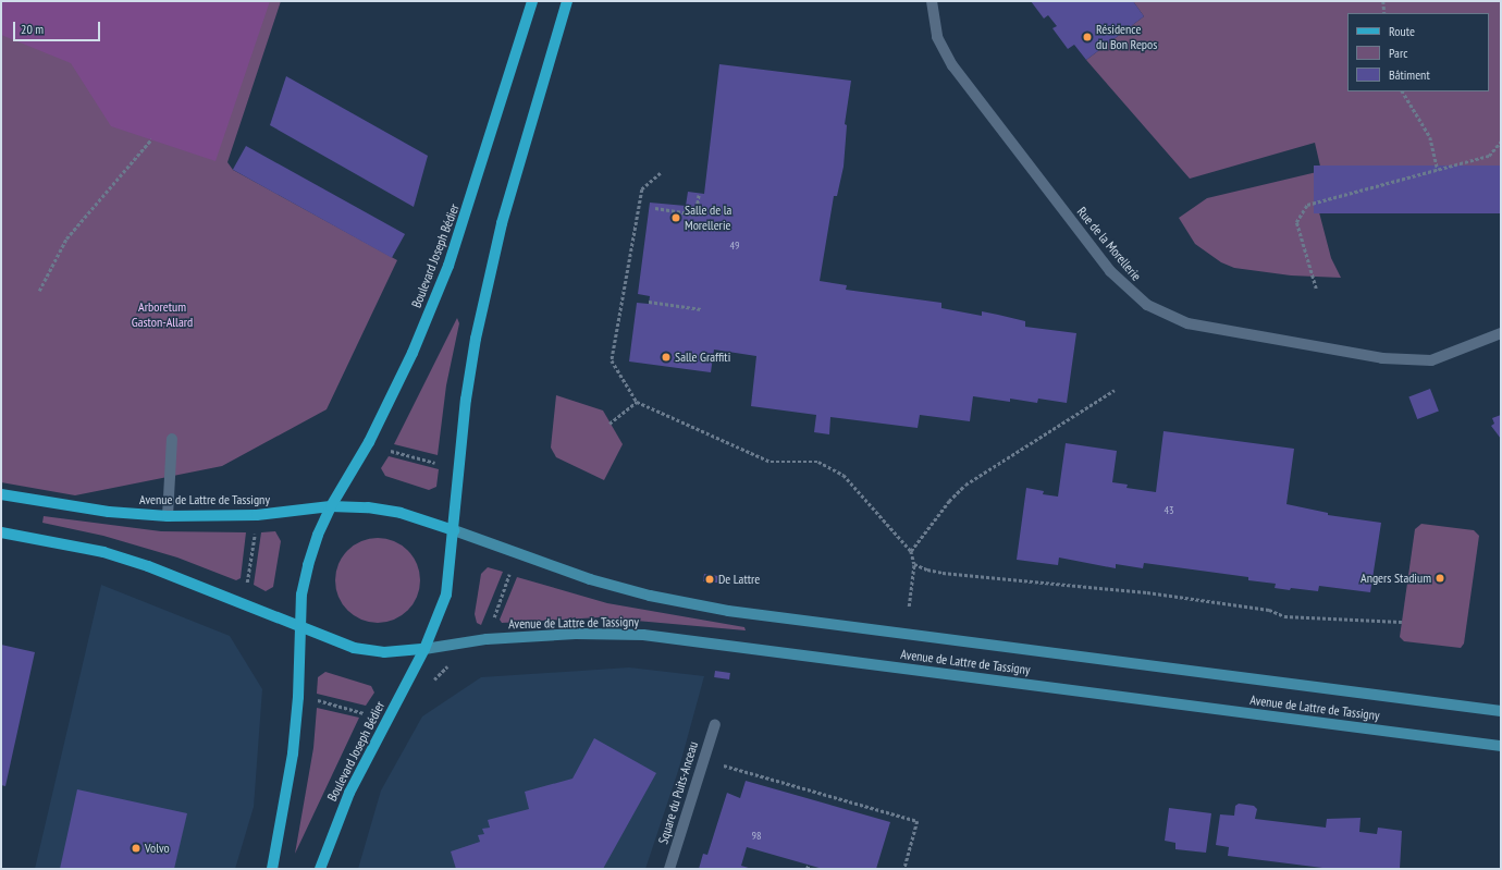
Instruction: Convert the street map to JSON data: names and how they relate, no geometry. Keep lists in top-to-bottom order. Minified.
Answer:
{"streets":{"main road":["Boulevard Joseph Bédier","Avenue de Lattre de Tassigny"],"street":["Rue de la Morellerie","Square du Puits-Anceau"]},"crossings":[["Boulevard Joseph Bédier","Avenue de Lattre de Tassigny"]],"parks":["Arboretum Gaston-Allard"],"places":["Résidence du Bon Repos","Salle de la Morellerie","Salle Graffiti","Angers Stadium","De Lattre","Volvo"],"house_numbers":["49","43","98"],"legend":["Route","Parc","Bâtiment"],"scale_bar":"20 m"}
